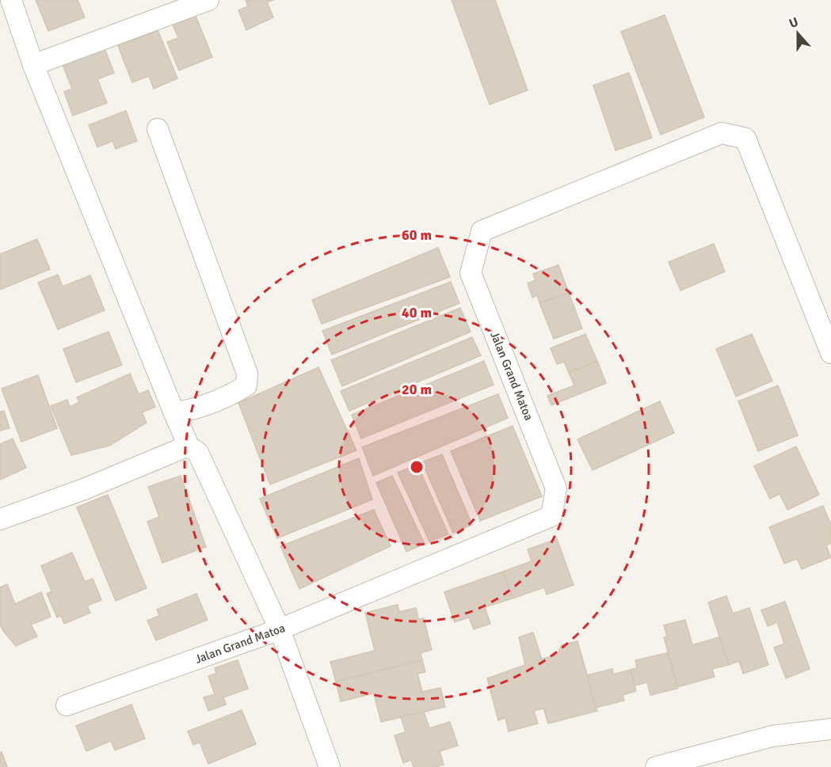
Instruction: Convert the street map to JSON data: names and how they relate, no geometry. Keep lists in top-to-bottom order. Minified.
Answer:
{"streets":{"street":["Jalan Grand Matoa"]},"north":"top","rings":["60 m","40 m","20 m"]}
